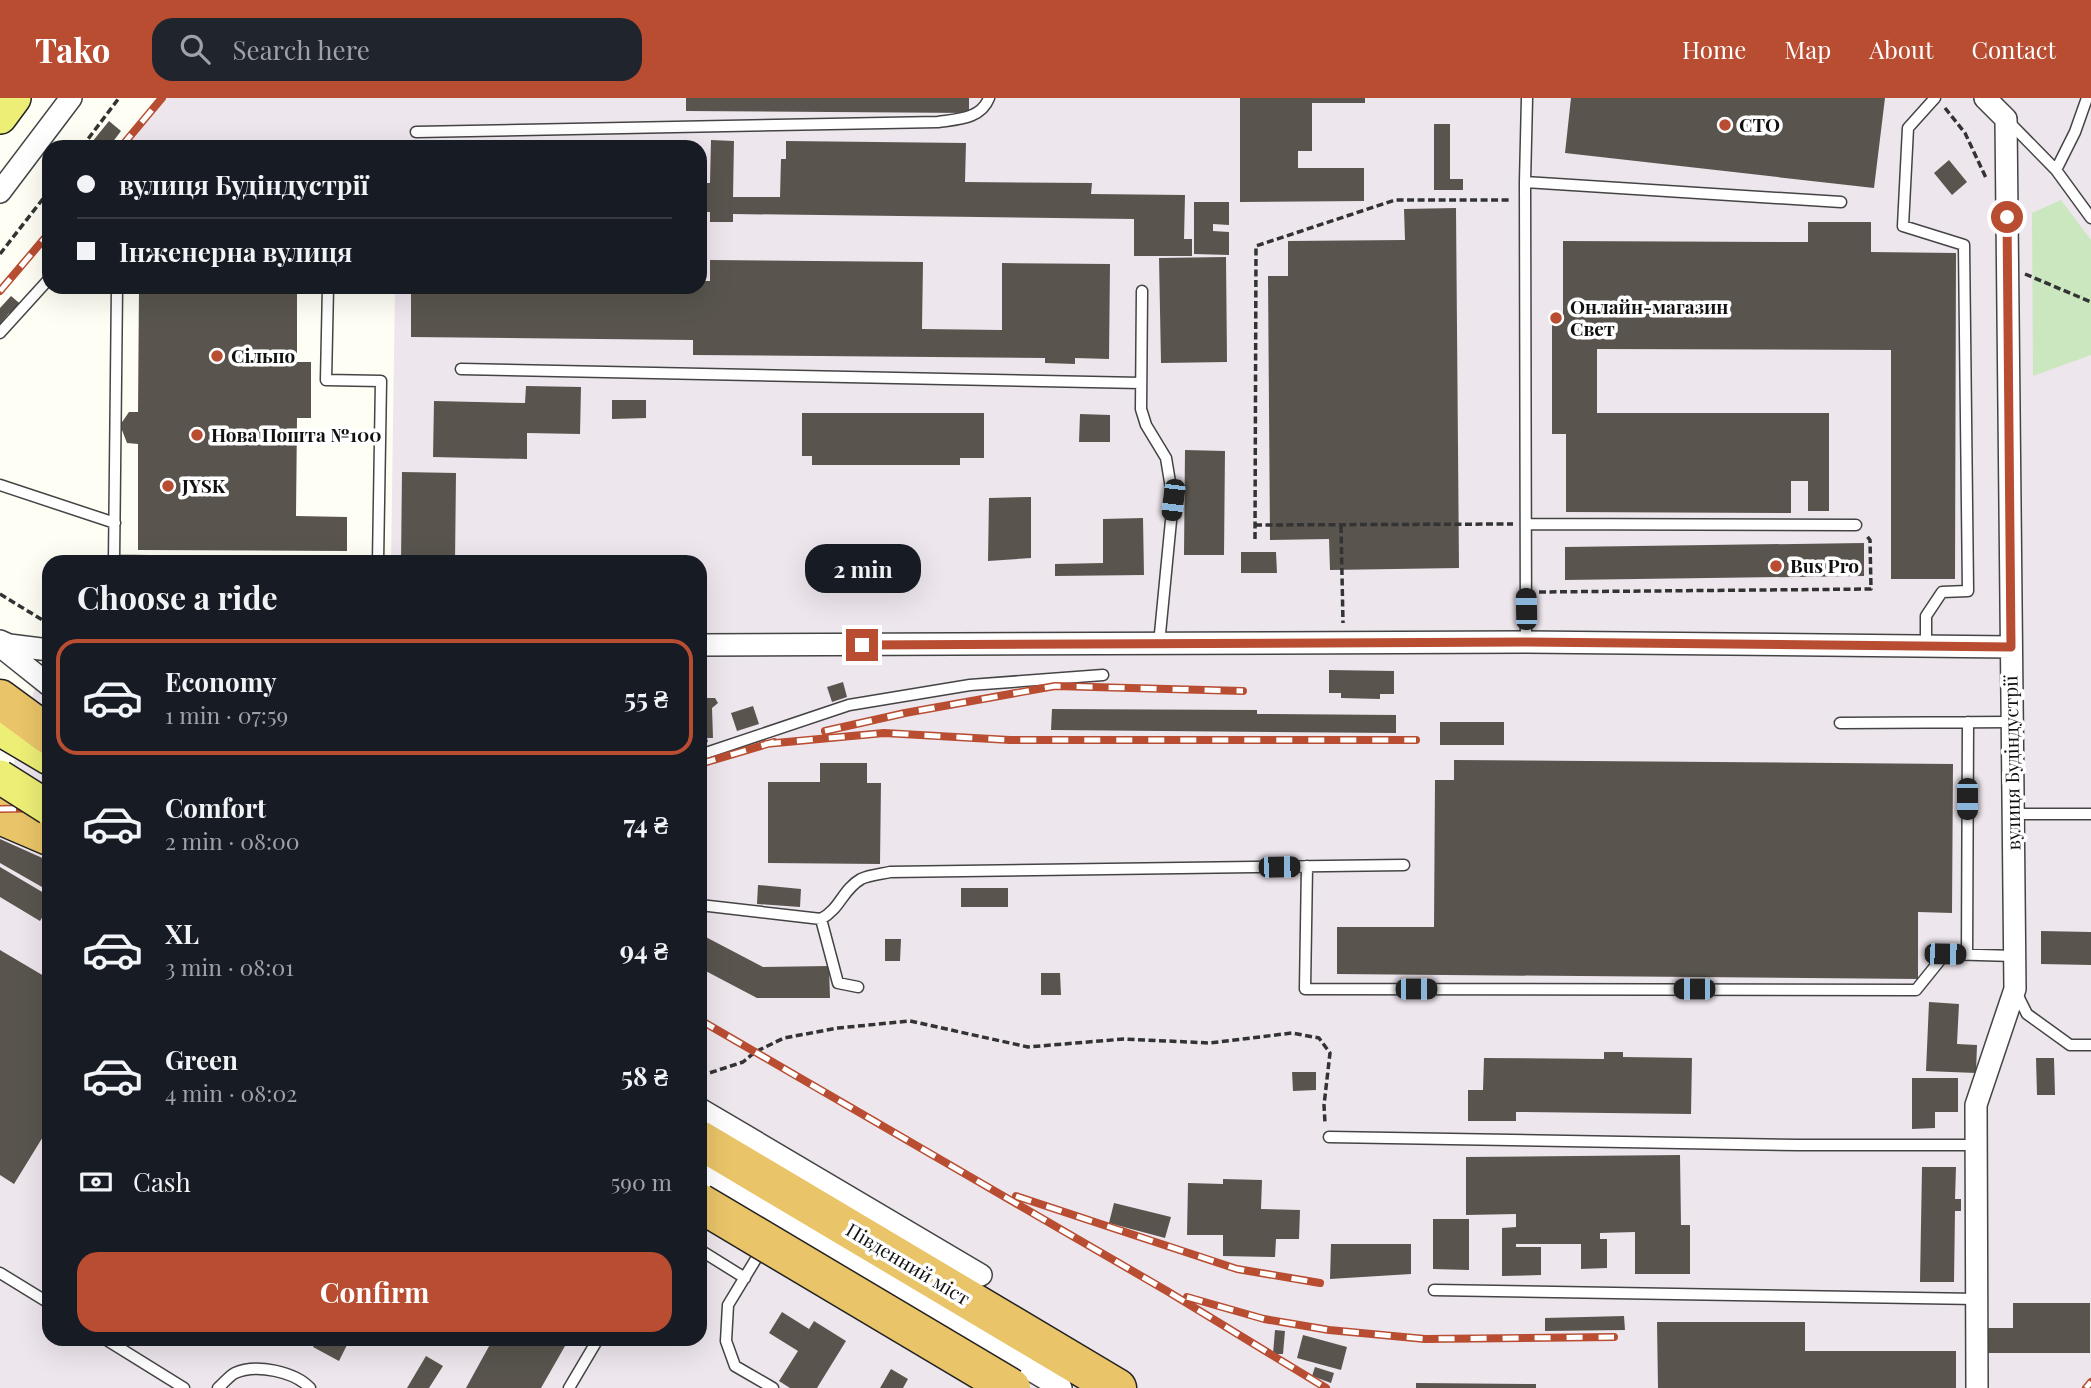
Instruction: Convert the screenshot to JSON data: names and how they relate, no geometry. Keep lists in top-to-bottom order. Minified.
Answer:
{"streets":{"highway":["Південний міст"],"street":["вулиця Будіндустрії"]},"places":["СТО","Онлайн-магазин Свет","Сільпо","Нова Пошта №100","JYSK","Bus Pro"],"page":{"header":"Tako","search":"Search here","nav":["Home","Map","About","Contact"],"banner":["вулиця Будіндустрії","Інженерна вулиця"],"bubble":"2 min","heading":"Choose a ride","list":[{"name":"Economy","note":"1 min · 07:59","value":"55 ₴"},{"name":"Comfort","note":"2 min · 08:00","value":"74 ₴"},{"name":"XL","note":"3 min · 08:01","value":"94 ₴"},{"name":"Green","note":"4 min · 08:02","value":"58 ₴"}],"pay":["Cash","590 m"],"buttons":"Confirm"}}
